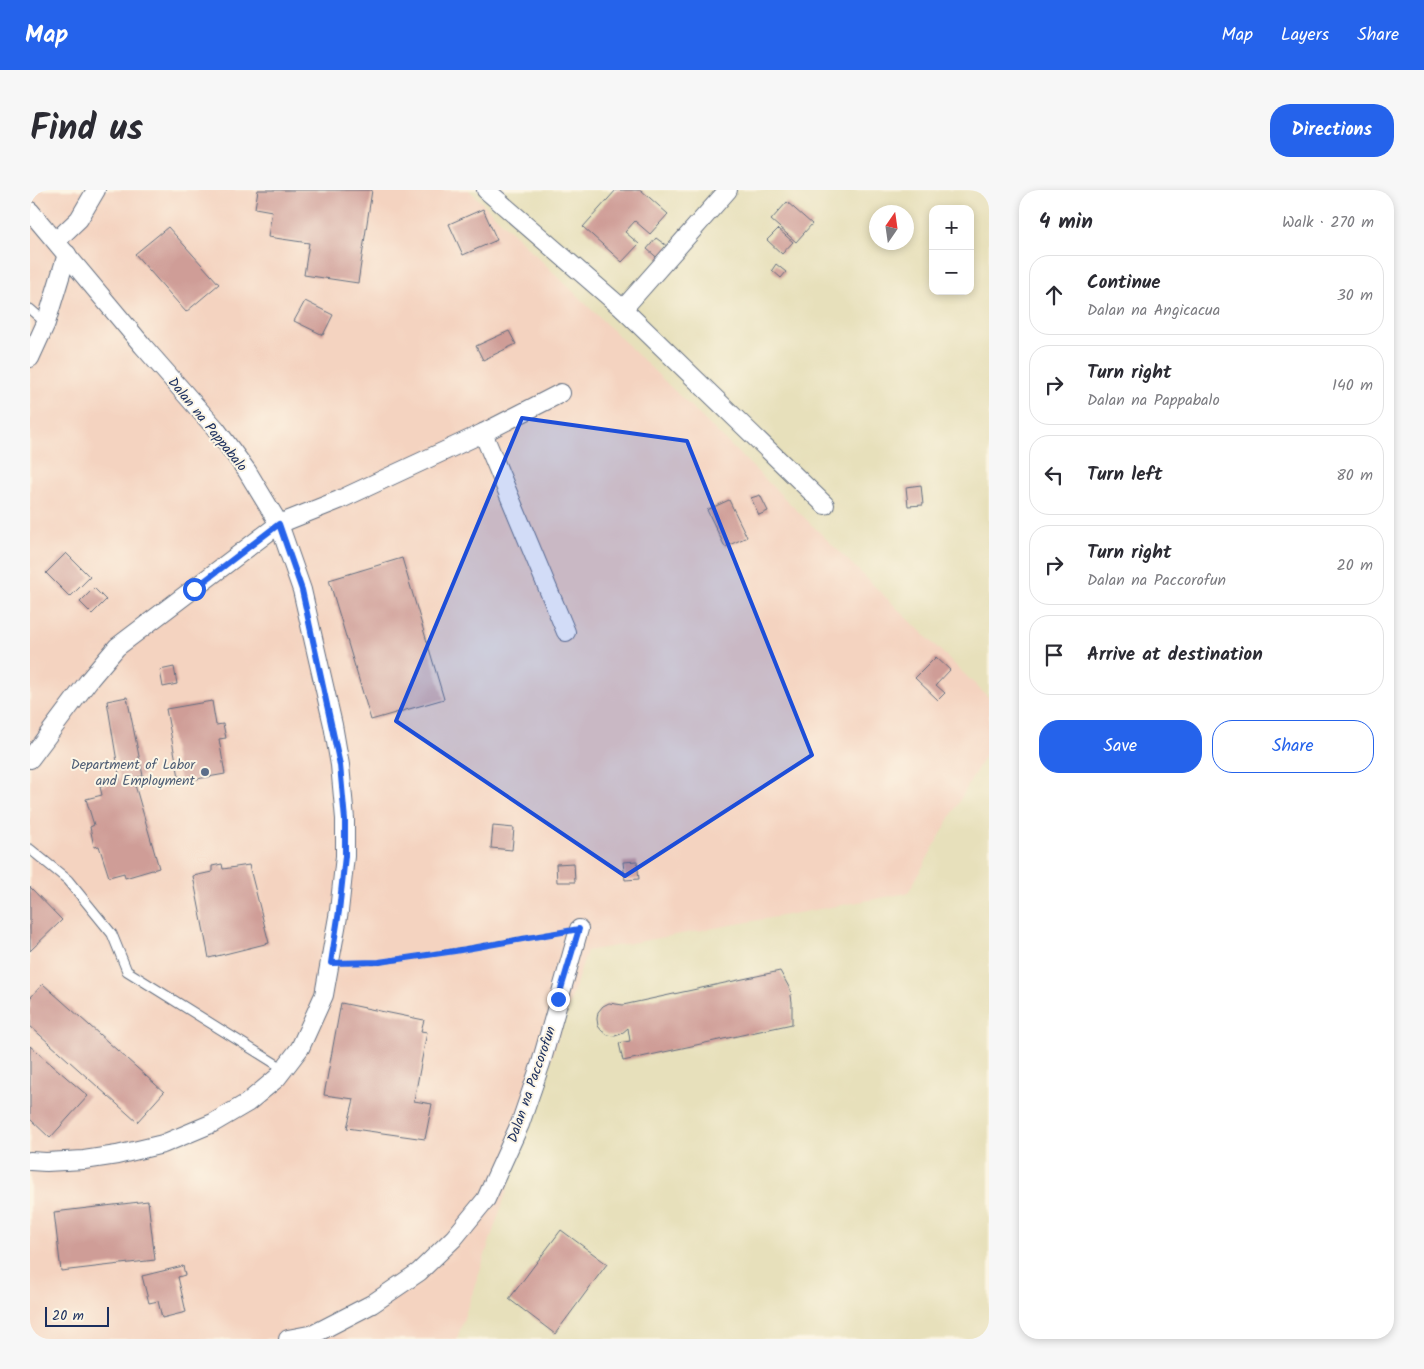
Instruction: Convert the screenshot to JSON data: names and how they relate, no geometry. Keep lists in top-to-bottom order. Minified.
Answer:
{"streets":{"street":["Dalan na Pappabalo","Dalan na Paccorofun"]},"places":["Department of Labor and Employment"],"scale_bar":"20 m","north":"top","page":{"header":"Map","nav":["Map","Layers","Share"],"title":"Find us","buttons":["Directions",["Save","Share"]],"heading":["4 min","Walk · 270 m"],"map_buttons":["+","−"],"list":[["Continue","Dalan na Angicacua","30 m"],["Turn right","Dalan na Pappabalo","140 m"],["Turn left","80 m"],["Turn right","Dalan na Paccorofun","20 m"],"Arrive at destination"],"scale":"20 m"}}
